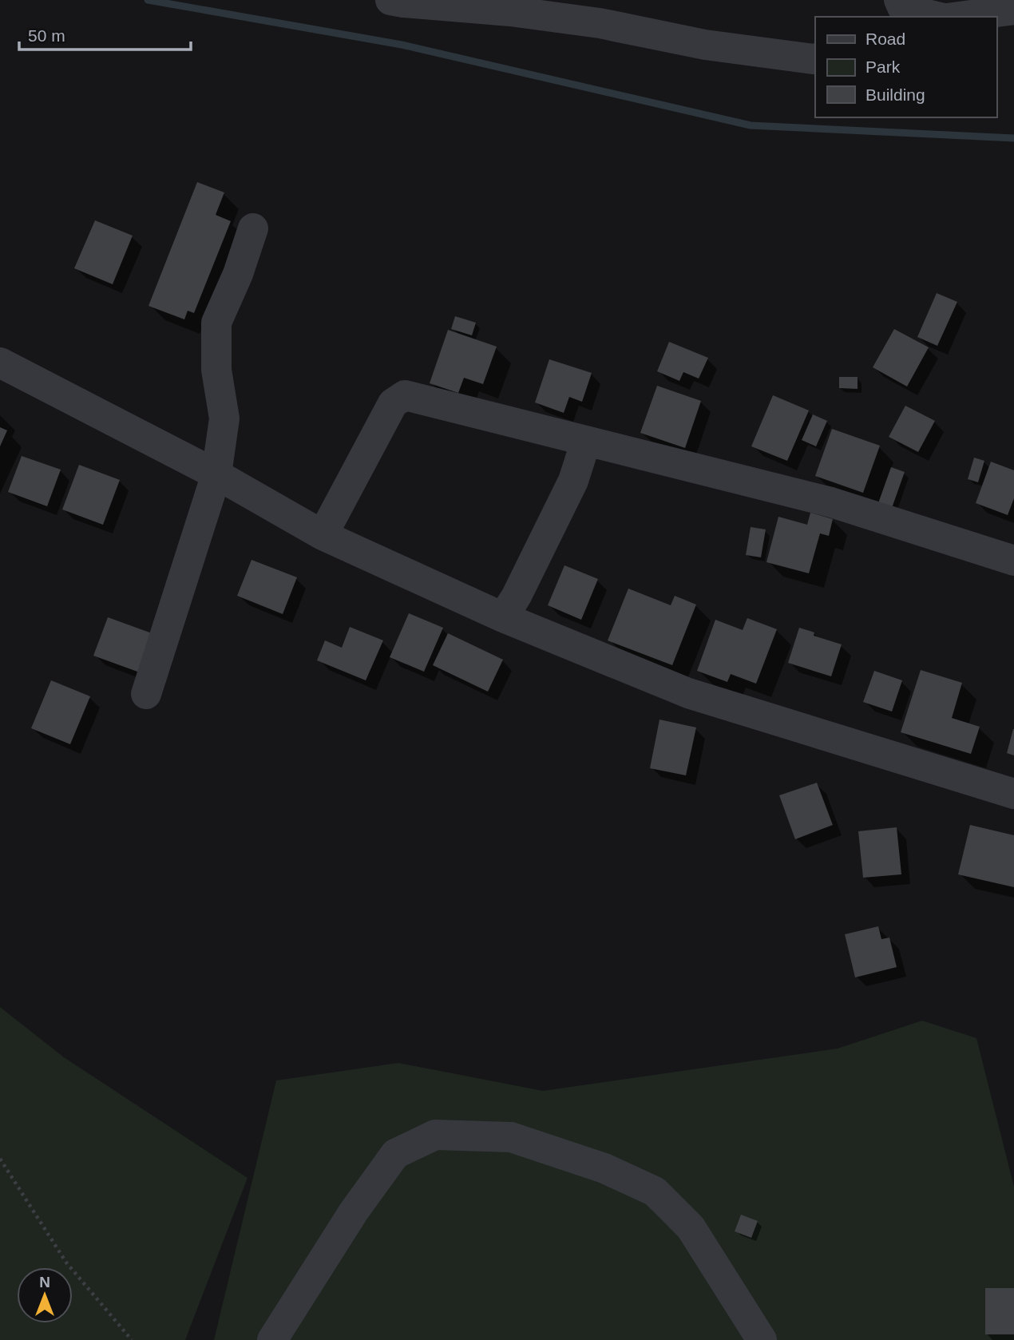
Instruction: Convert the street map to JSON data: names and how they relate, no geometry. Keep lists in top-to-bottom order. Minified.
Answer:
{"legend":["Road","Park","Building"],"scale_bar":"50 m","north":"top"}
